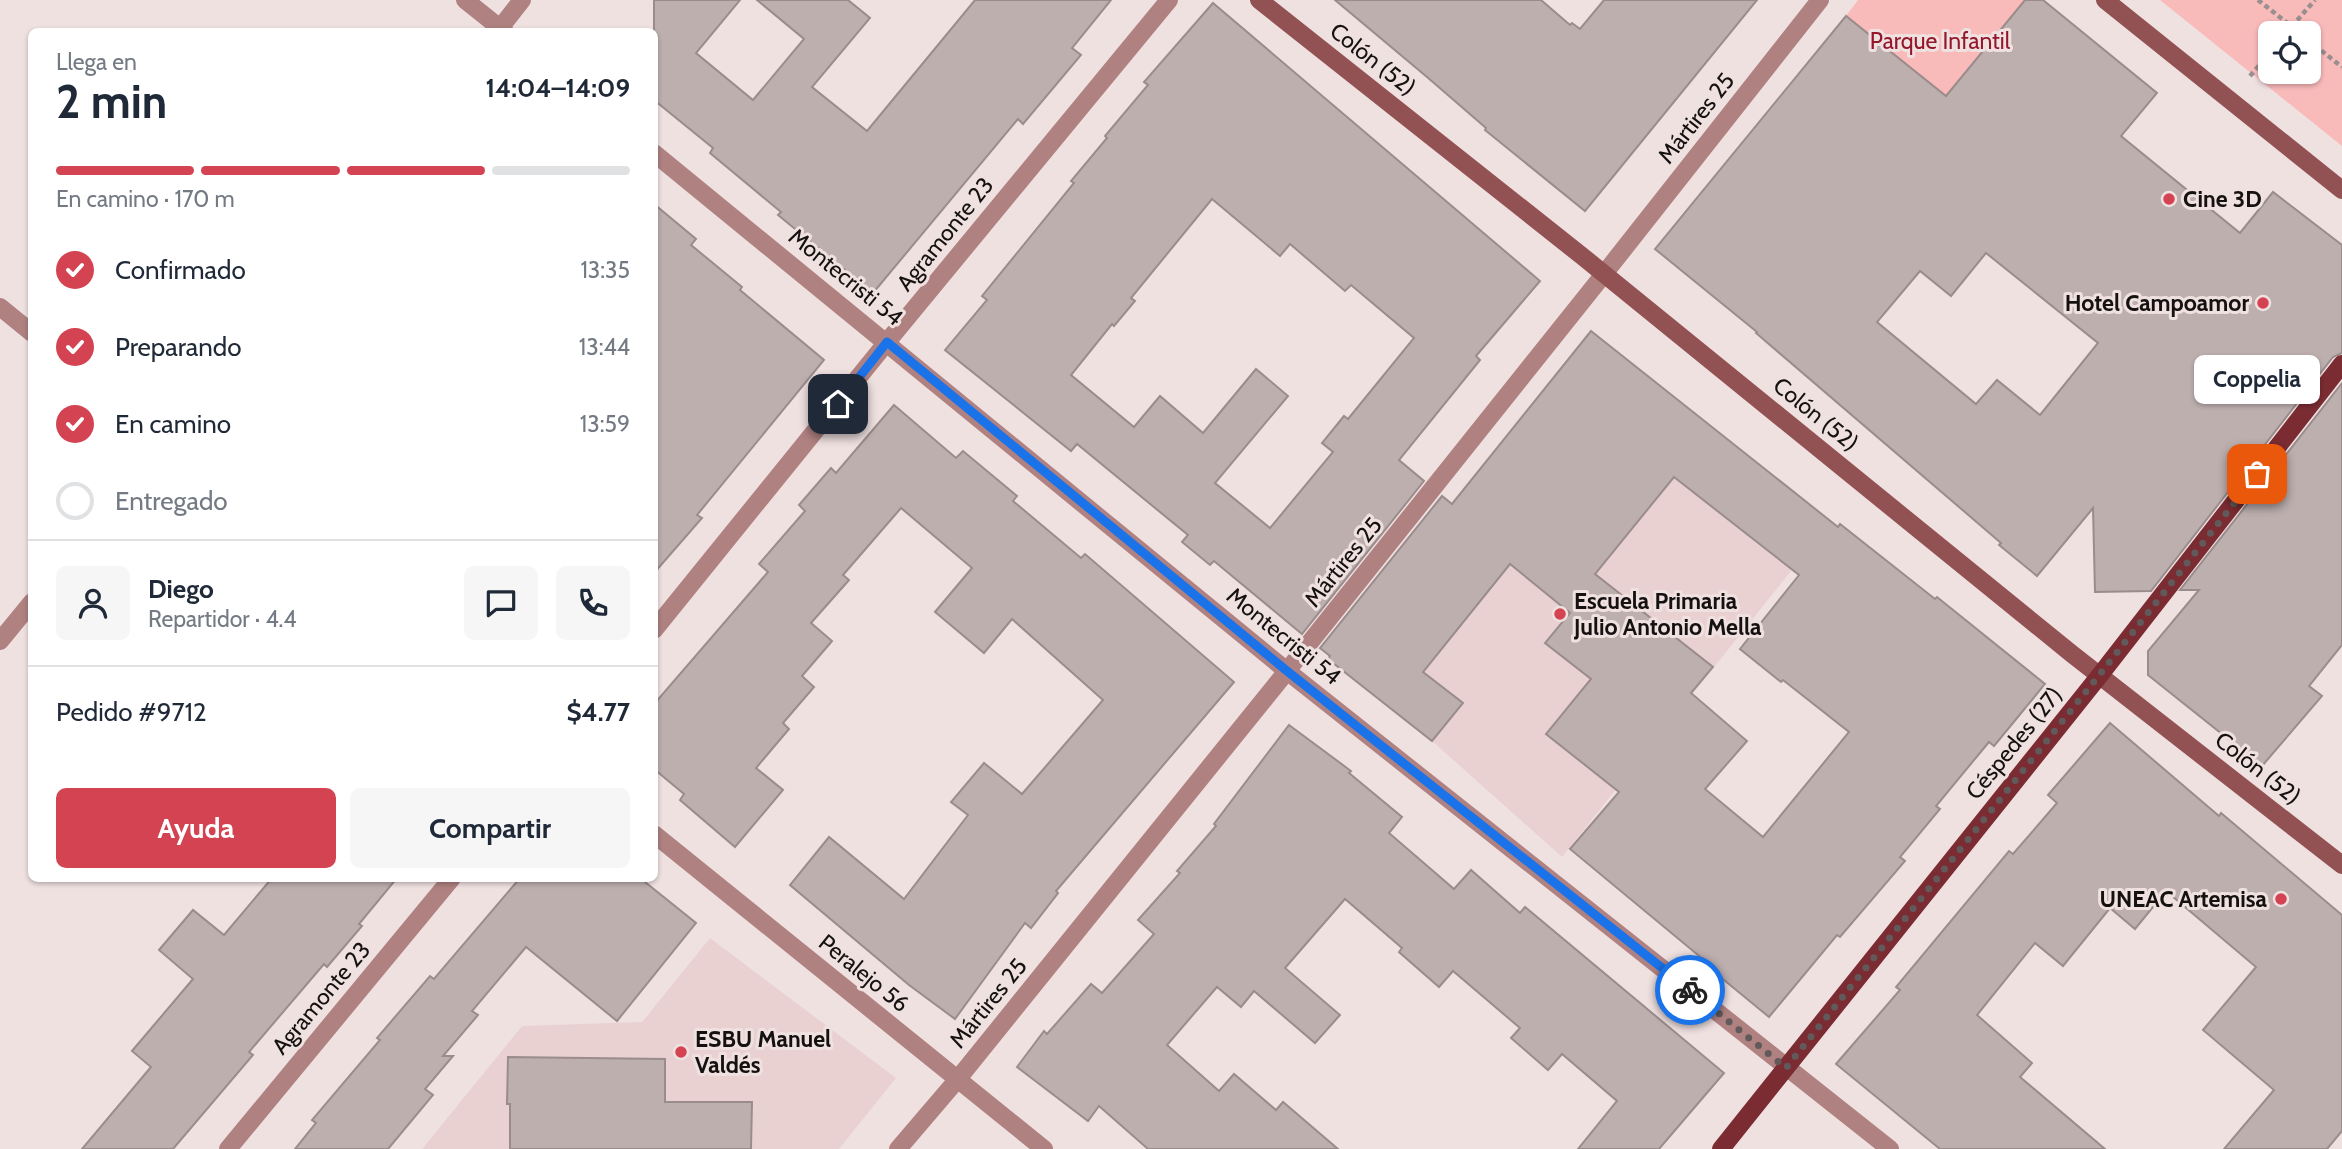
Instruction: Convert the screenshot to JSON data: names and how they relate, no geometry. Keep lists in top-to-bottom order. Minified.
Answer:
{"streets":{"main road":["Colón (52)","Céspedes (27)"],"street":["Mártires 25","Agramonte 23","Montecristi 54","Peralejo 56"]},"crossings":[["Colón (52)","Mártires 25"],["Colón (52)","Céspedes (27)"],["Mártires 25","Montecristi 54"],["Mártires 25","Peralejo 56"],["Agramonte 23","Montecristi 54"],["Montecristi 54","Céspedes (27)"]],"parks":["Parque Infantil"],"places":["Cine 3D","Hotel Campoamor","Coppelia","Escuela Primaria Julio Antonio Mella","UNEAC Artemisa","ESBU Manuel Valdés"],"page":{"heading":["2 min","Llega en","14:04–14:09"],"panel":["Diego","Repartidor · 4.4","Pedido #9712","$4.77"],"bar":"En camino · 170 m","list":[["Confirmado","13:35"],["Preparando","13:44"],["En camino","13:59"],"Entregado"],"bubble":"Coppelia","buttons":["Ayuda","Compartir"]}}
